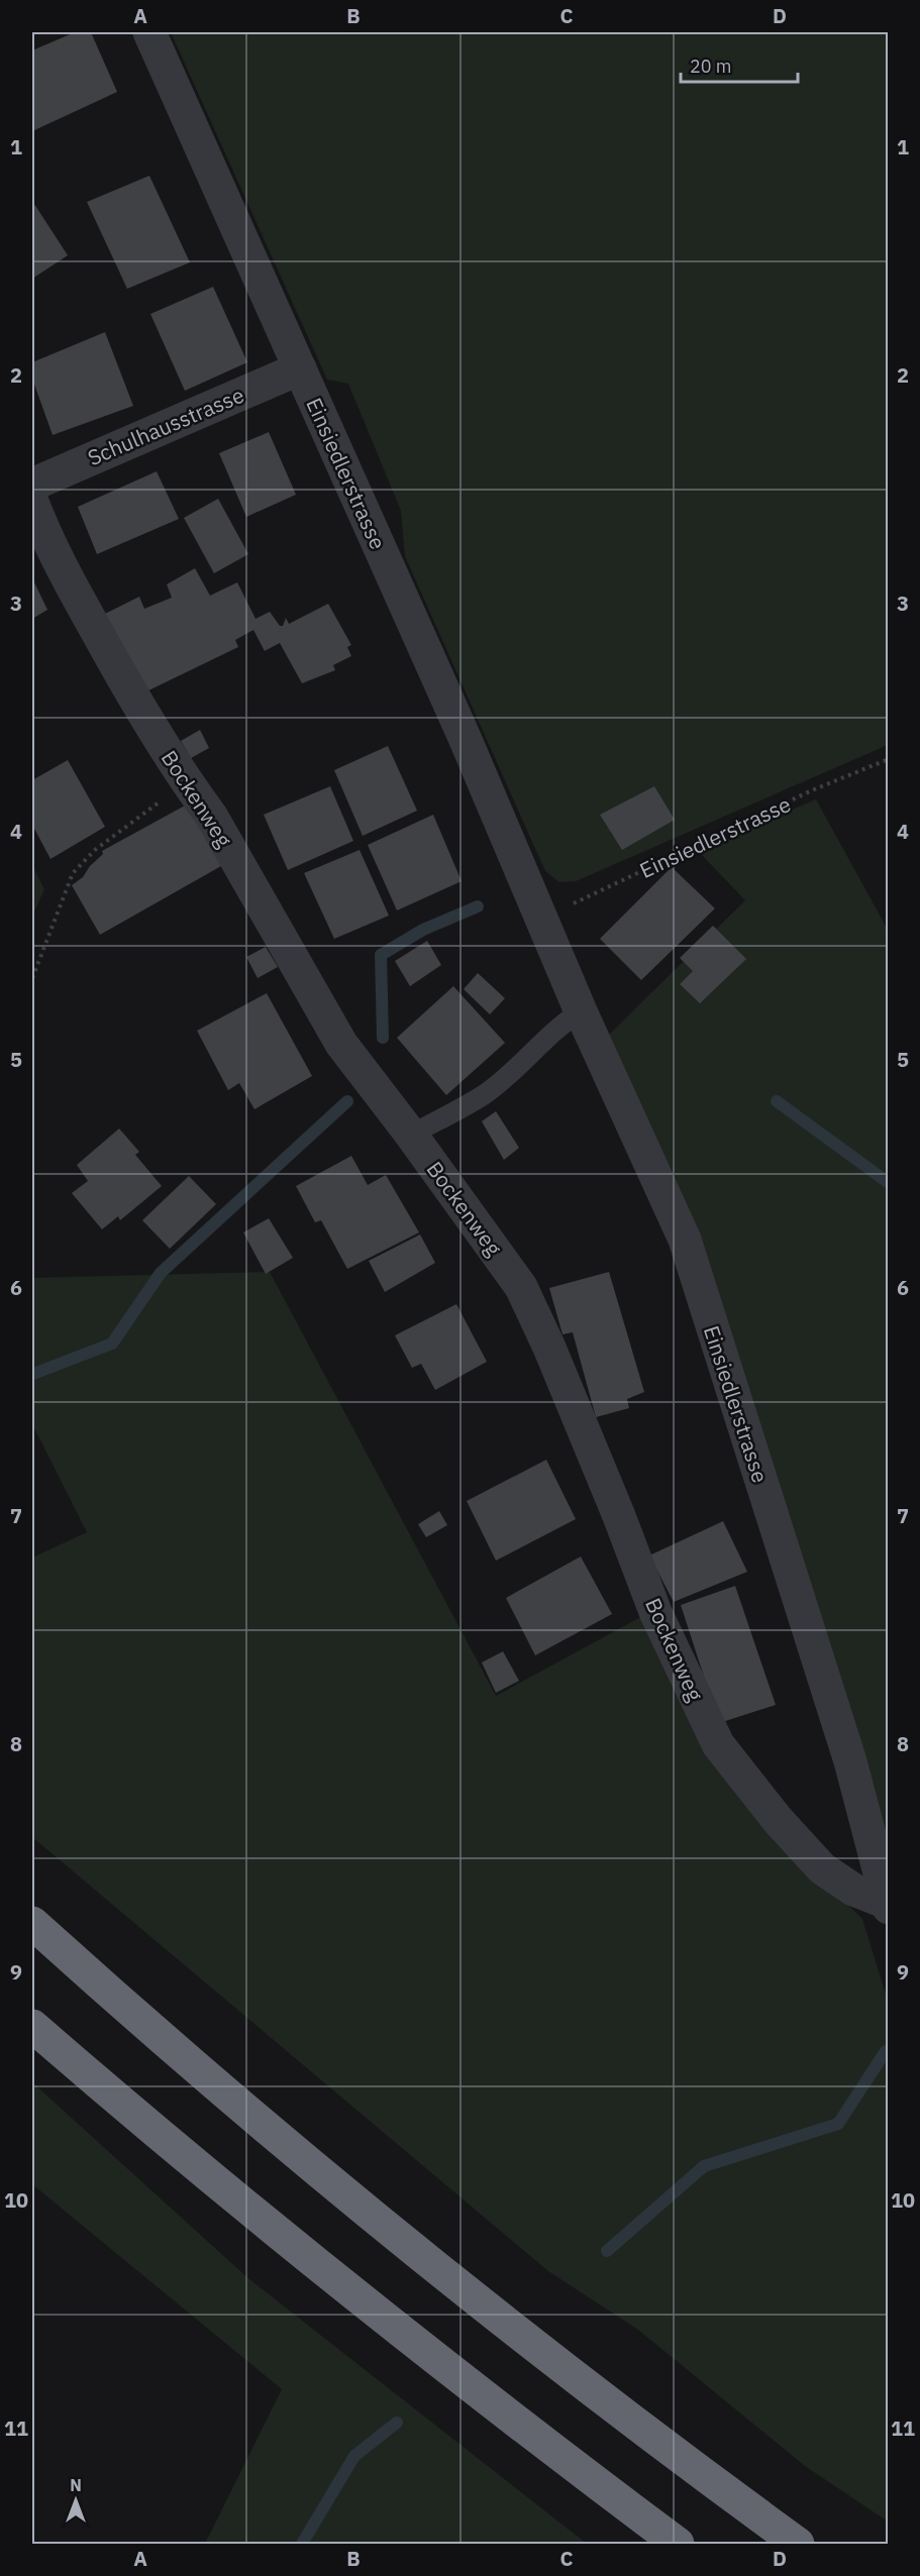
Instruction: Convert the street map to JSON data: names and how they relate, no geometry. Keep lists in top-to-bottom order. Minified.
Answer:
{"streets":{"street":["Schulhausstrasse","Einsiedlerstrasse","Bockenweg"]},"crossings":[["Schulhausstrasse","Einsiedlerstrasse"],["Einsiedlerstrasse","Bockenweg"]],"scale_bar":"20 m","north":"top","grid":{"columns":["A","B","C","D"],"rows":["1","2","3","4","5","6","7","8","9","10","11"]}}
